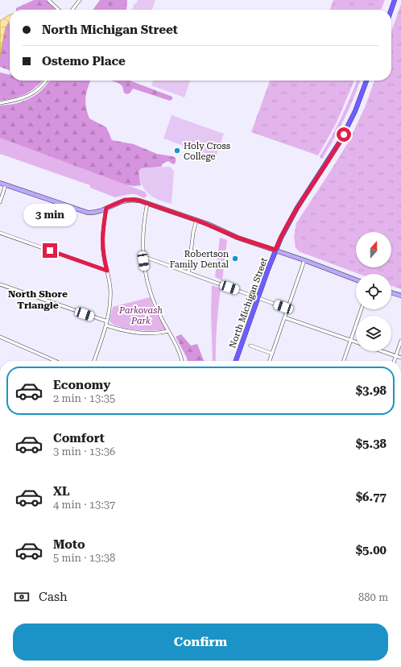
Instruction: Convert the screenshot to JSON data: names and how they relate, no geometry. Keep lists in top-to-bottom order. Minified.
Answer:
{"streets":{"main road":["North Michigan Street"]},"districts":["North Shore Triangle"],"parks":["Parkovash Park"],"places":["Holy Cross College","Robertson Family Dental"],"north":"top","page":{"banner":["North Michigan Street","Ostemo Place"],"bubble":"3 min","list":[{"name":"Economy","note":"2 min · 13:35","value":"$3.98"},{"name":"Comfort","note":"3 min · 13:36","value":"$5.38"},{"name":"XL","note":"4 min · 13:37","value":"$6.77"},{"name":"Moto","note":"5 min · 13:38","value":"$5.00"}],"pay":["Cash","880 m"],"buttons":"Confirm"}}
